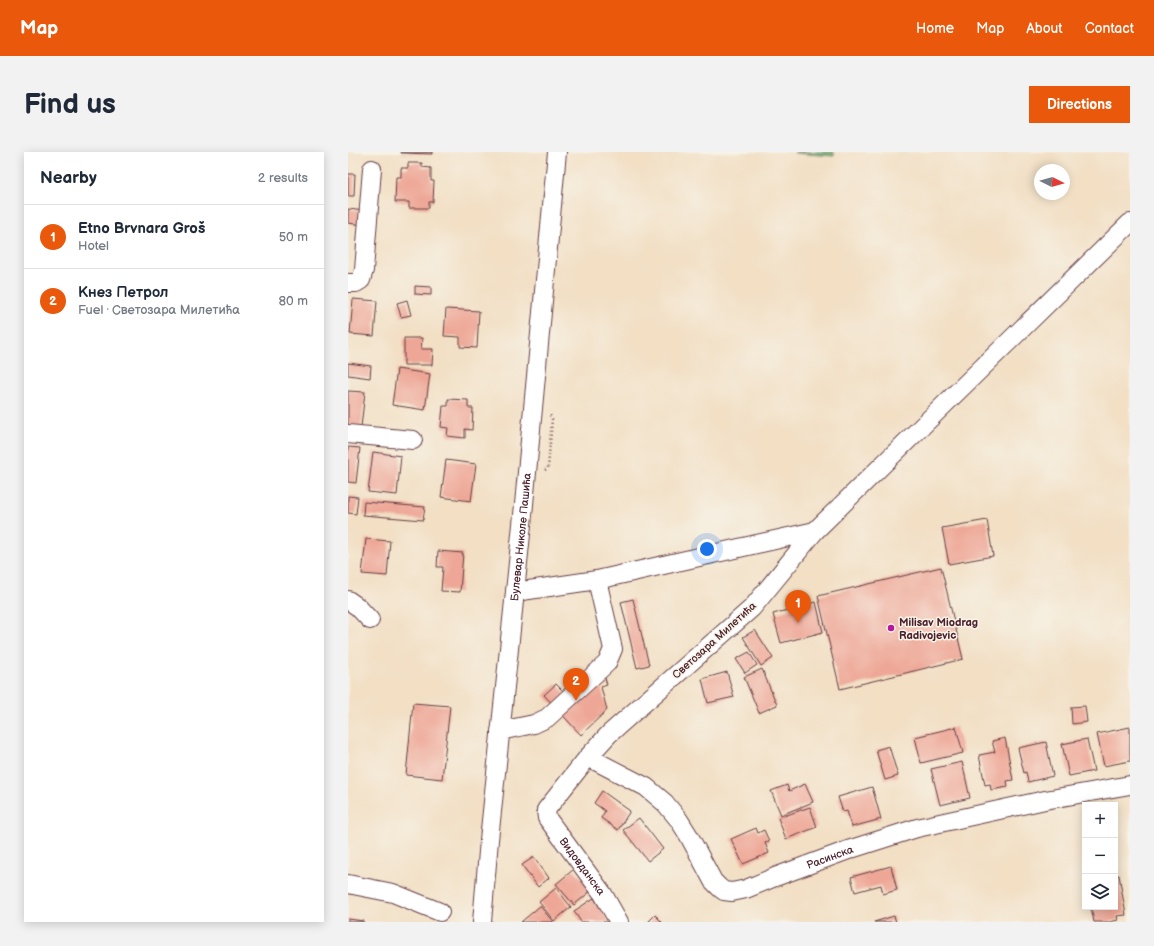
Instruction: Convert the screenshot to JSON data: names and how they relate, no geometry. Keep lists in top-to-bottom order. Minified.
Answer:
{"streets":{"street":["Булевар Николе Пашића","Светозара Милетића","Расинска","Видовданска"]},"crossings":[["Светозара Милетића","Расинска"],["Светозара Милетића","Видовданска"]],"places":["Milisav Miodrag Radivojevic"],"north":"right","page":{"header":"Map","nav":["Home","Map","About","Contact"],"buttons":"Directions","title":"Find us","heading":["Nearby","2 results"],"list":[{"mark":"1","name":"Etno Brvnara Groš","note":"Hotel","value":"50 m"},{"mark":"2","name":"Кнез Петрол","note":"Fuel · Светозара Милетића","value":"80 m"}],"pins":["1","2"],"map_buttons":["+","−"]}}
